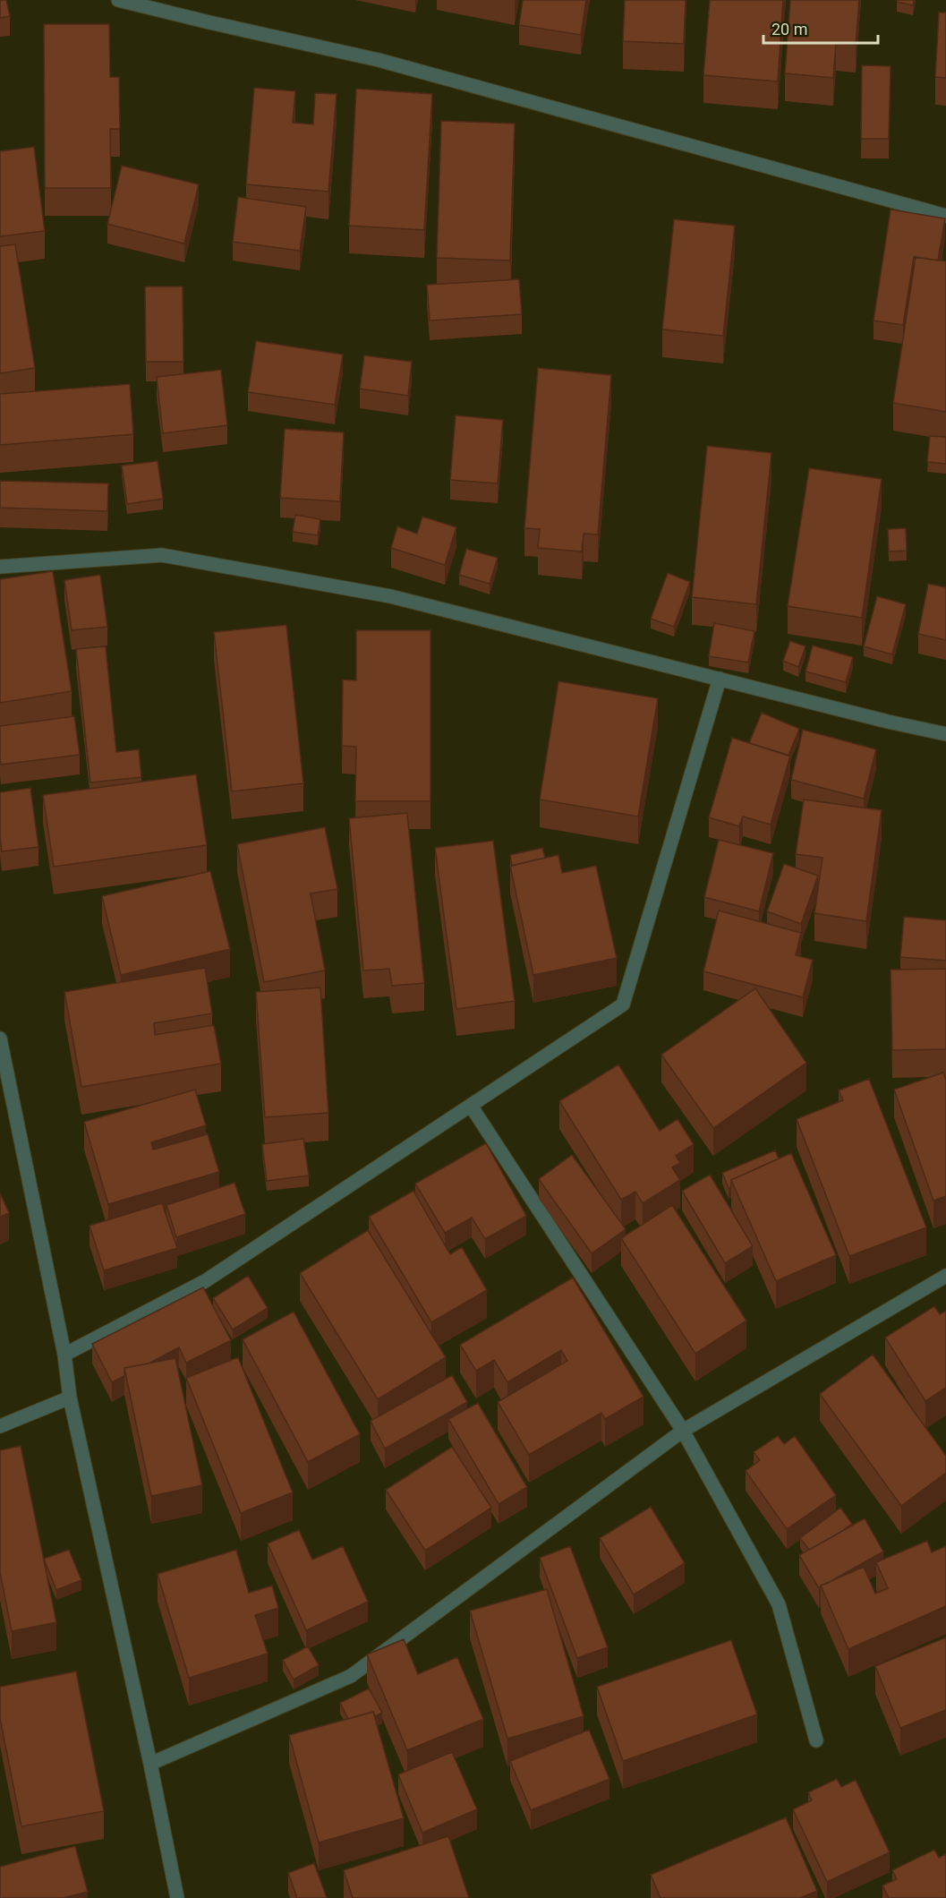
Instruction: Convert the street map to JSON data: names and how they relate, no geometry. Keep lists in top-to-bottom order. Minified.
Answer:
{"scale_bar":"20 m"}
